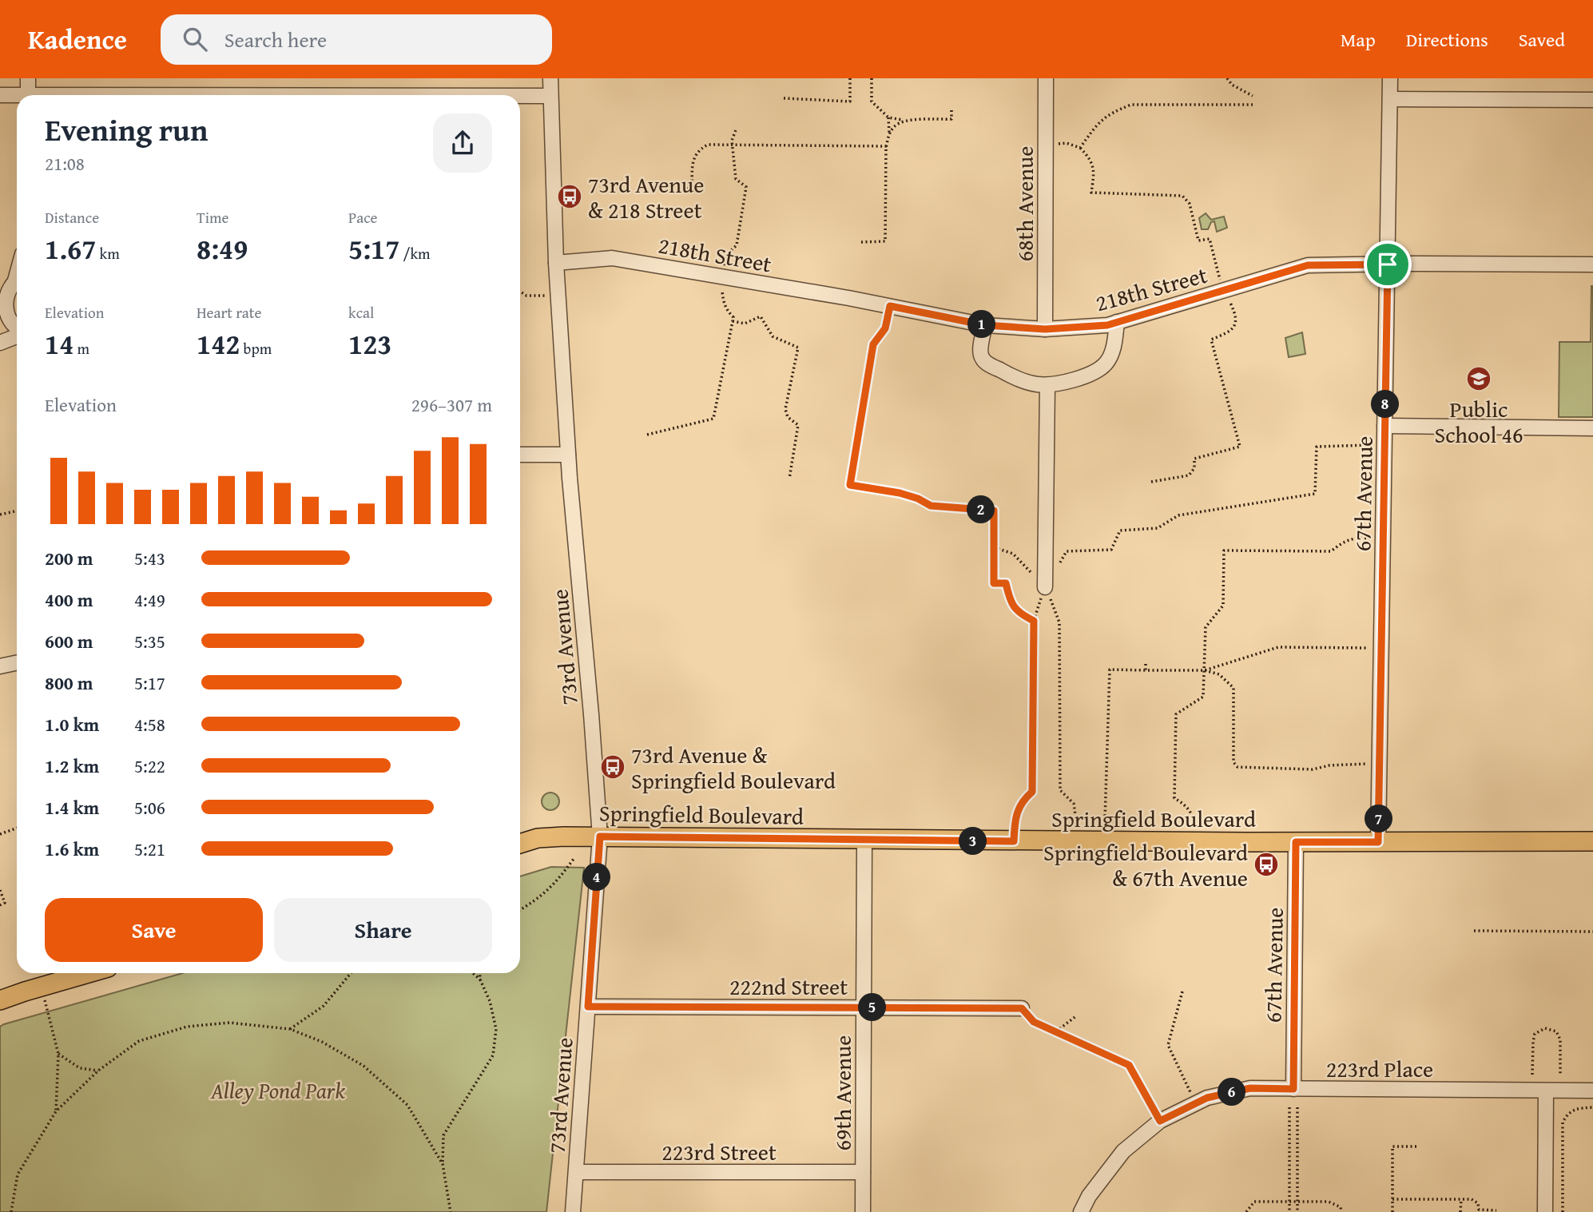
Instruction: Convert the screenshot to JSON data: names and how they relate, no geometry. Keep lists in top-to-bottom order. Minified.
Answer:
{"streets":{"main road":["Springfield Boulevard"],"street":["68th Avenue","218th Street","67th Avenue","73rd Avenue","222nd Street","223rd Place","69th Avenue","223rd Street"]},"crossings":[["68th Avenue","218th Street"],["218th Street","67th Avenue"],["218th Street","73rd Avenue"],["67th Avenue","Springfield Boulevard"],["67th Avenue","223rd Place"],["73rd Avenue","Springfield Boulevard"],["73rd Avenue","222nd Street"],["73rd Avenue","223rd Street"],["Springfield Boulevard","69th Avenue"],["222nd Street","69th Avenue"],["69th Avenue","223rd Street"]],"parks":["Alley Pond Park"],"places":{"bus stop":["73rd Avenue & 218 Street","73rd Avenue & Springfield Boulevard","Springfield Boulevard & 67th Avenue"],"school or university":["Public School 46"]},"page":{"header":"Kadence","search":"Search here","nav":["Map","Directions","Saved"],"heading":["Evening run","21:08"],"stats":[["Distance","1.67 km"],["Time","8:49"],["Pace","5:17 /km"],["Elevation","14 m"],["Heart rate","142 bpm"],["kcal","123"]],"pins":["1","8","2","7","3","4","5","6"],"chart":["Elevation","296–307 m"],"list":[{"name":"200 m","note":"5:43"},{"name":"400 m","note":"4:49"},{"name":"600 m","note":"5:35"},{"name":"800 m","note":"5:17"},{"name":"1.0 km","note":"4:58"},{"name":"1.2 km","note":"5:22"},{"name":"1.4 km","note":"5:06"},{"name":"1.6 km","note":"5:21"}],"buttons":["Save","Share"]}}
